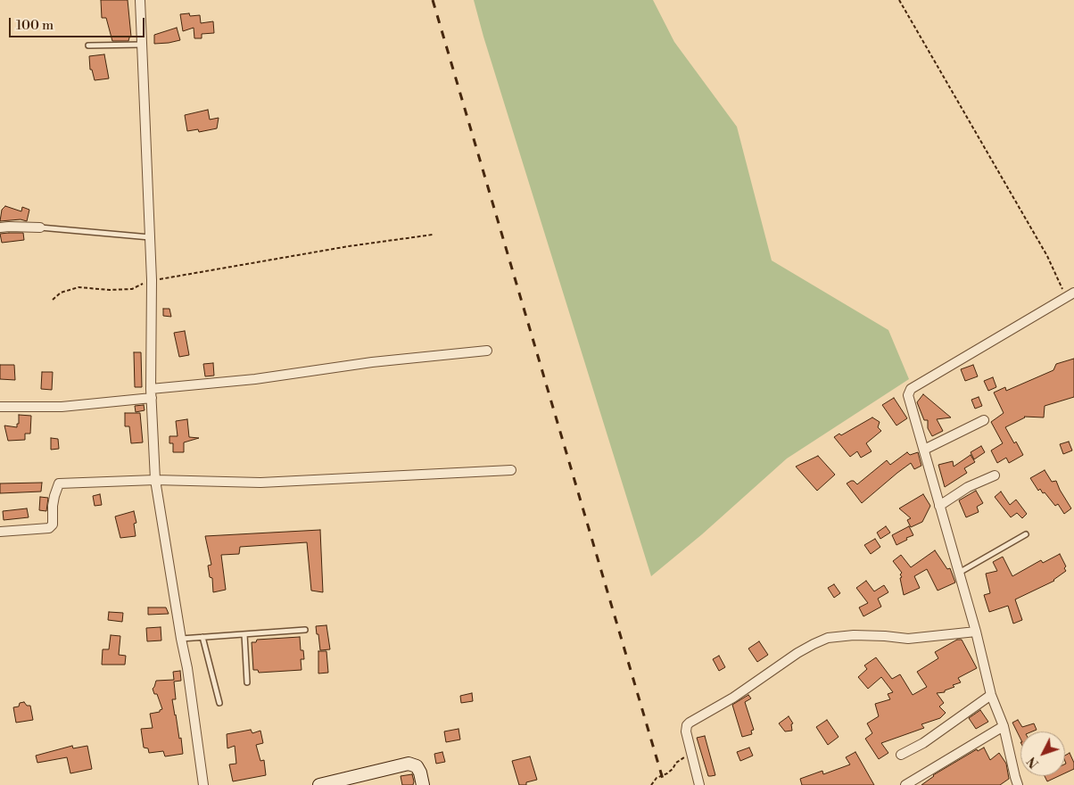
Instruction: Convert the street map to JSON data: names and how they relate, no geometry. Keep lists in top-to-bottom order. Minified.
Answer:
{"scale_bar":"100 m","north":"bottom left"}
